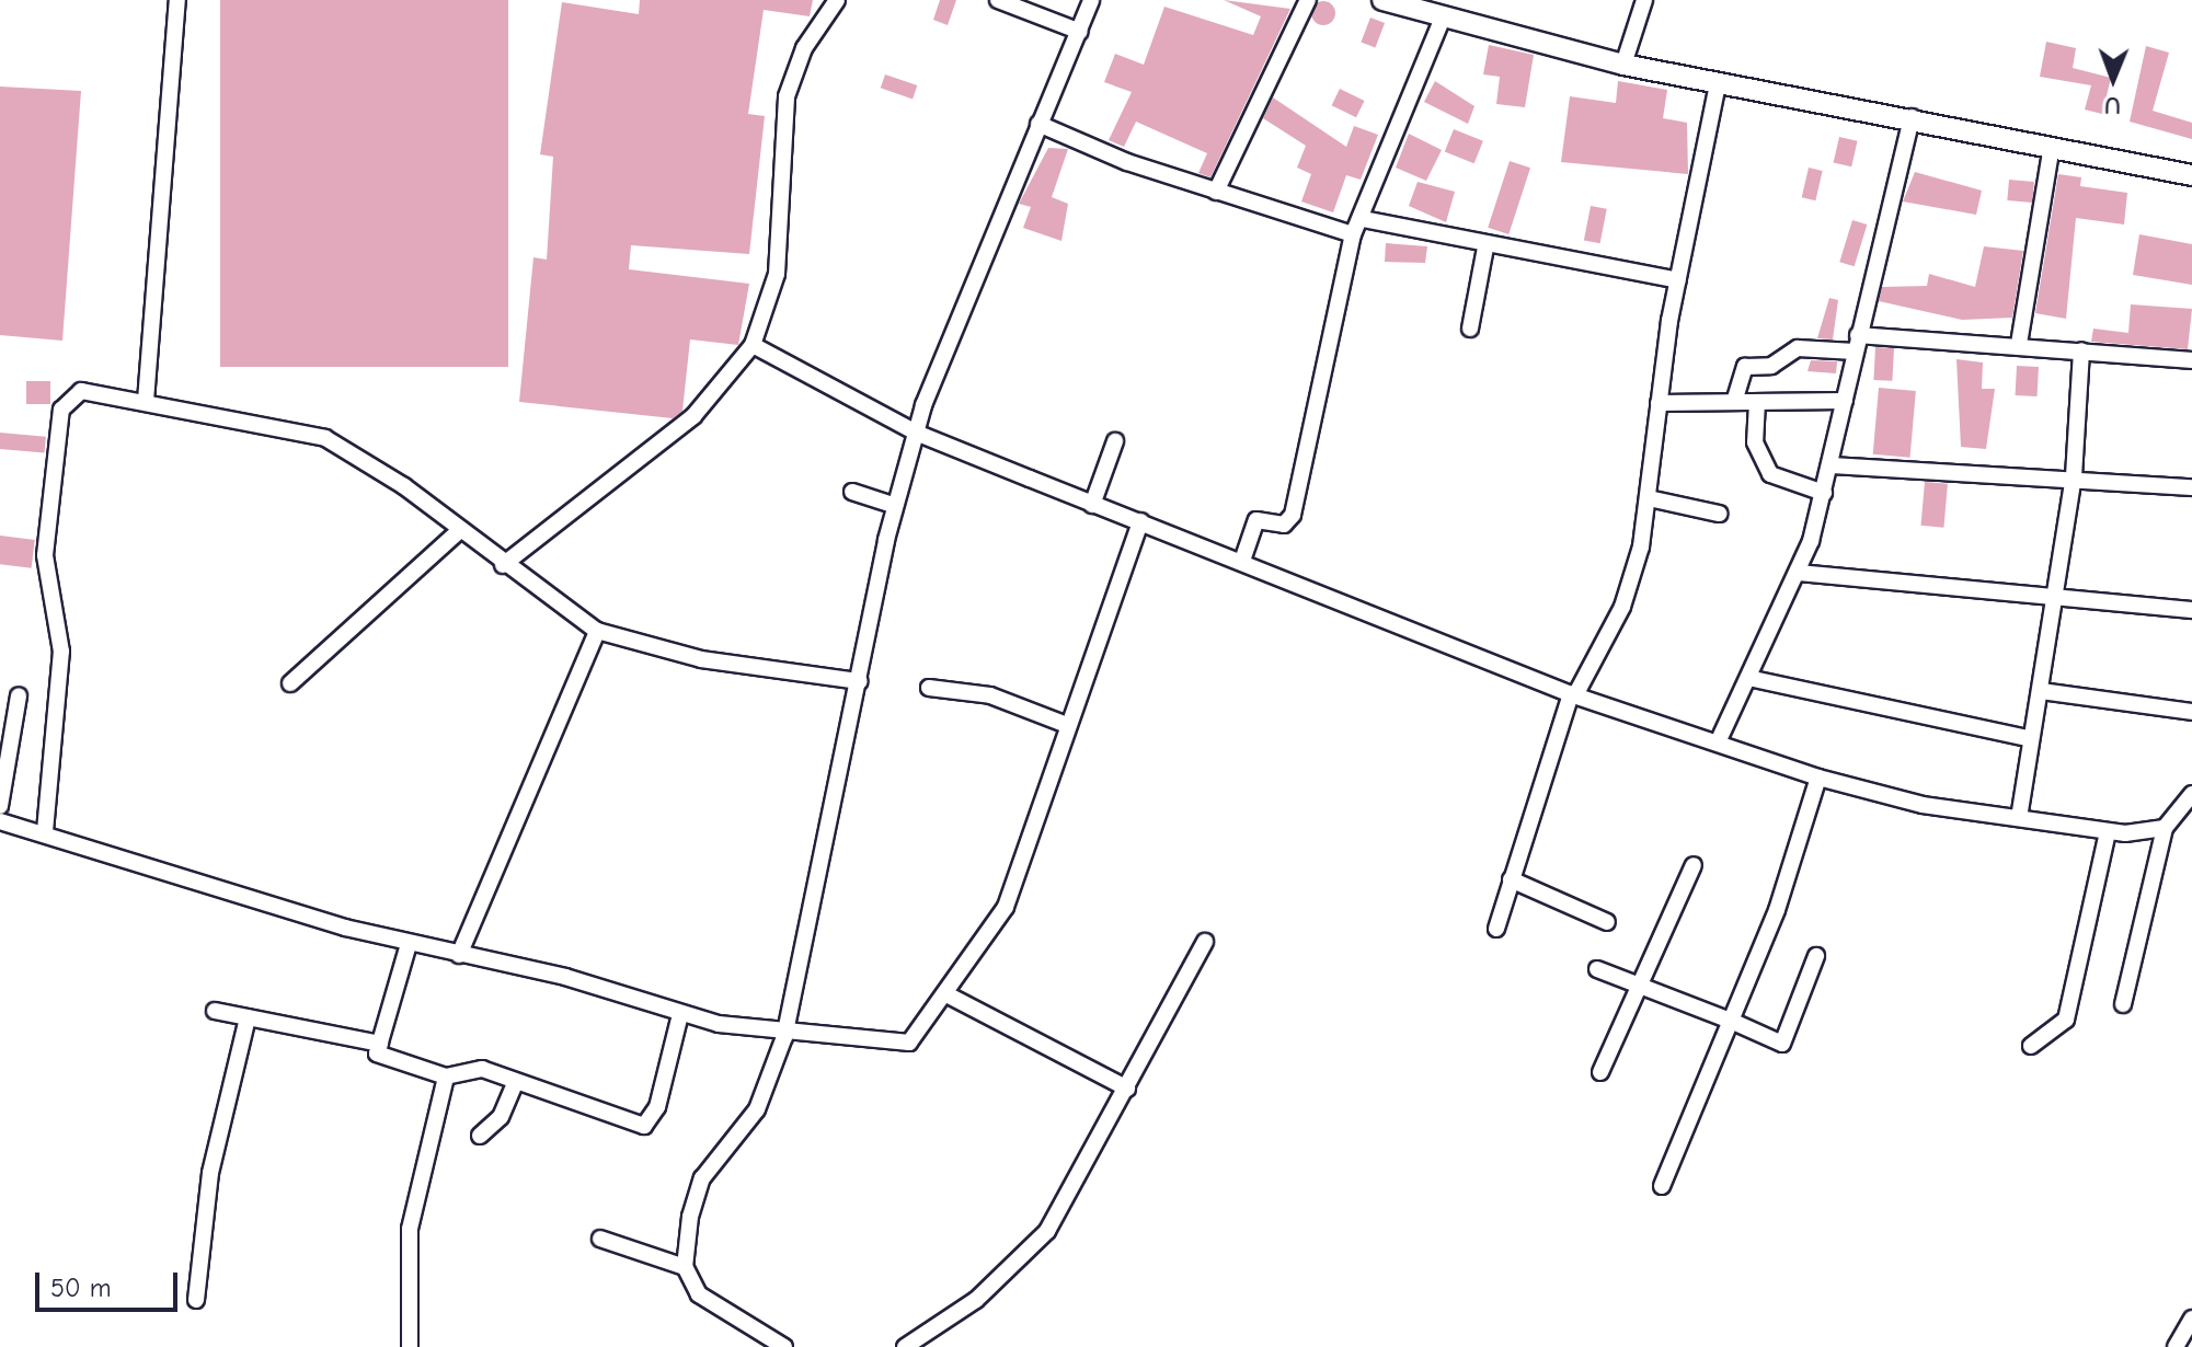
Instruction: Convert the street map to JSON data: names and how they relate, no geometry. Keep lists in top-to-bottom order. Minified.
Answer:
{"scale_bar":"50 m","north":"bottom"}
